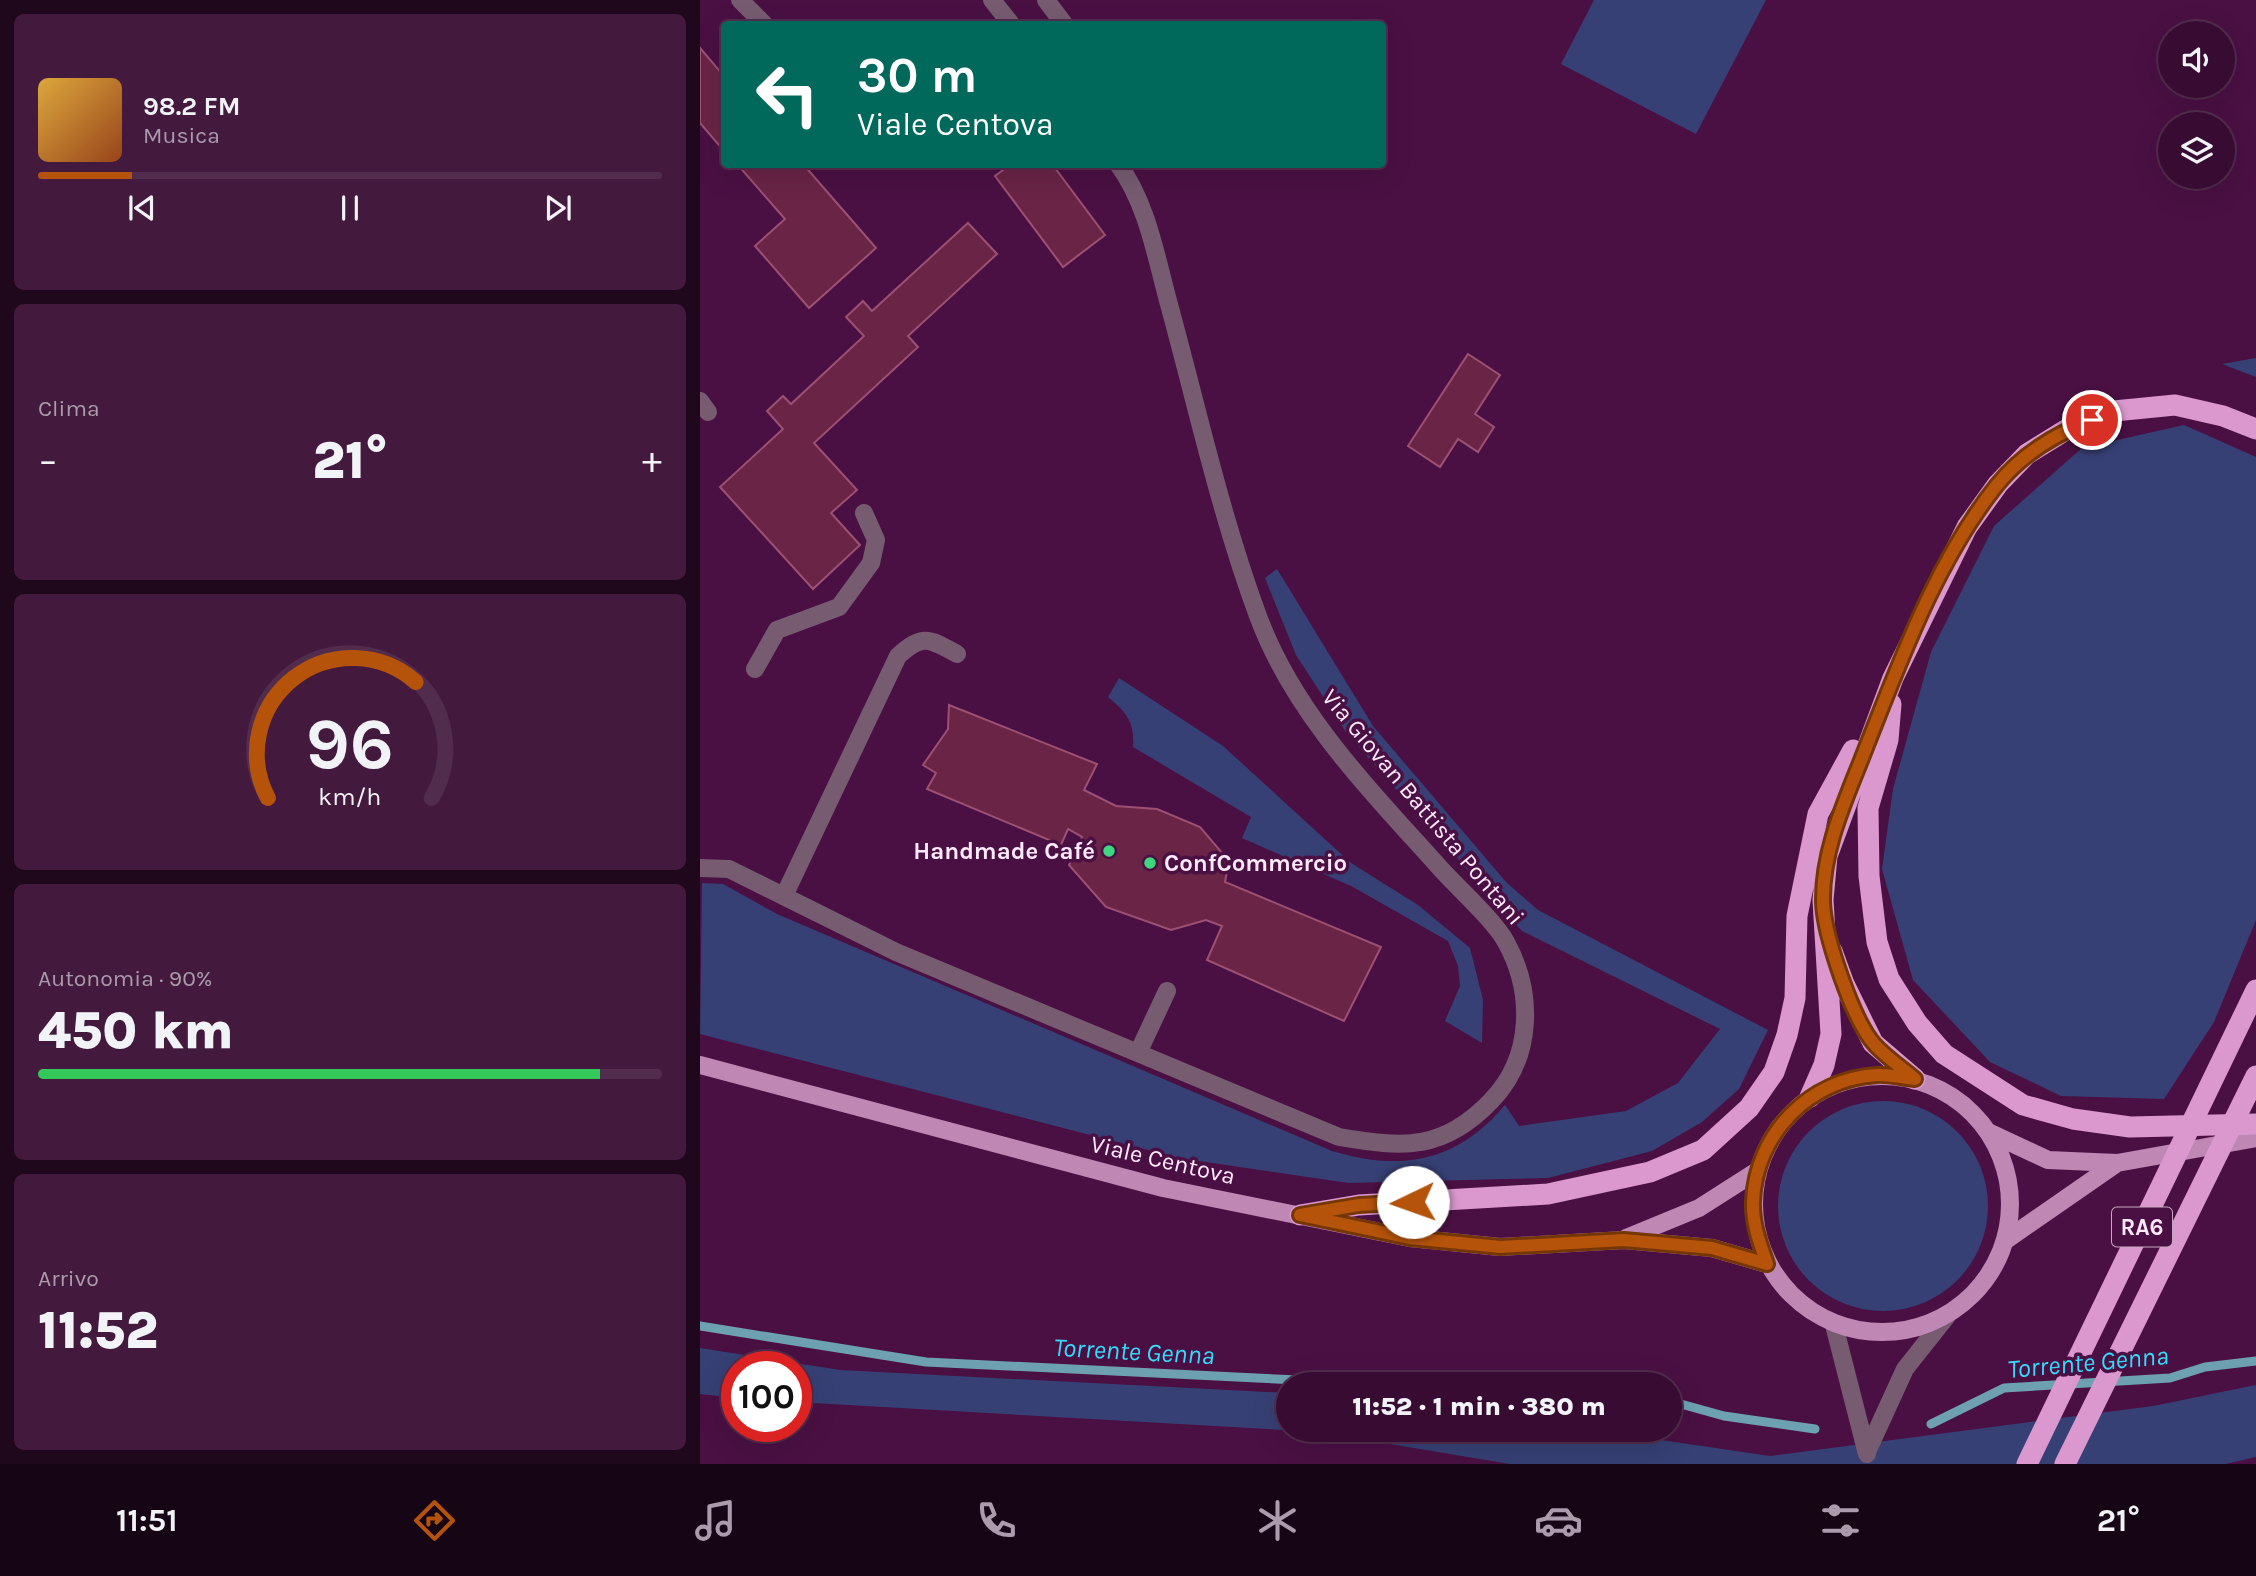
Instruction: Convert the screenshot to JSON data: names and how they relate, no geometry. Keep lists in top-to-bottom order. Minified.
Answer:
{"streets":{"highway":["RA6"],"main road":["Viale Centova"],"street":["Via Giovan Battista Pontani"]},"water":["Torrente Genna"],"places":["Handmade Café","ConfCommercio"],"page":{"turn":["30 m","Viale Centova"],"song":["98.2 FM","Musica"],"tile":["Clima",["Autonomia · 90%","450 km"],["Arrivo","11:52"]],"heat":["−","21°","+"],"limit":"100","trip":"11:52 · 1 min · 380 m","tabs":["11:51","21°"],"gauge":["96","km/h"]}}
